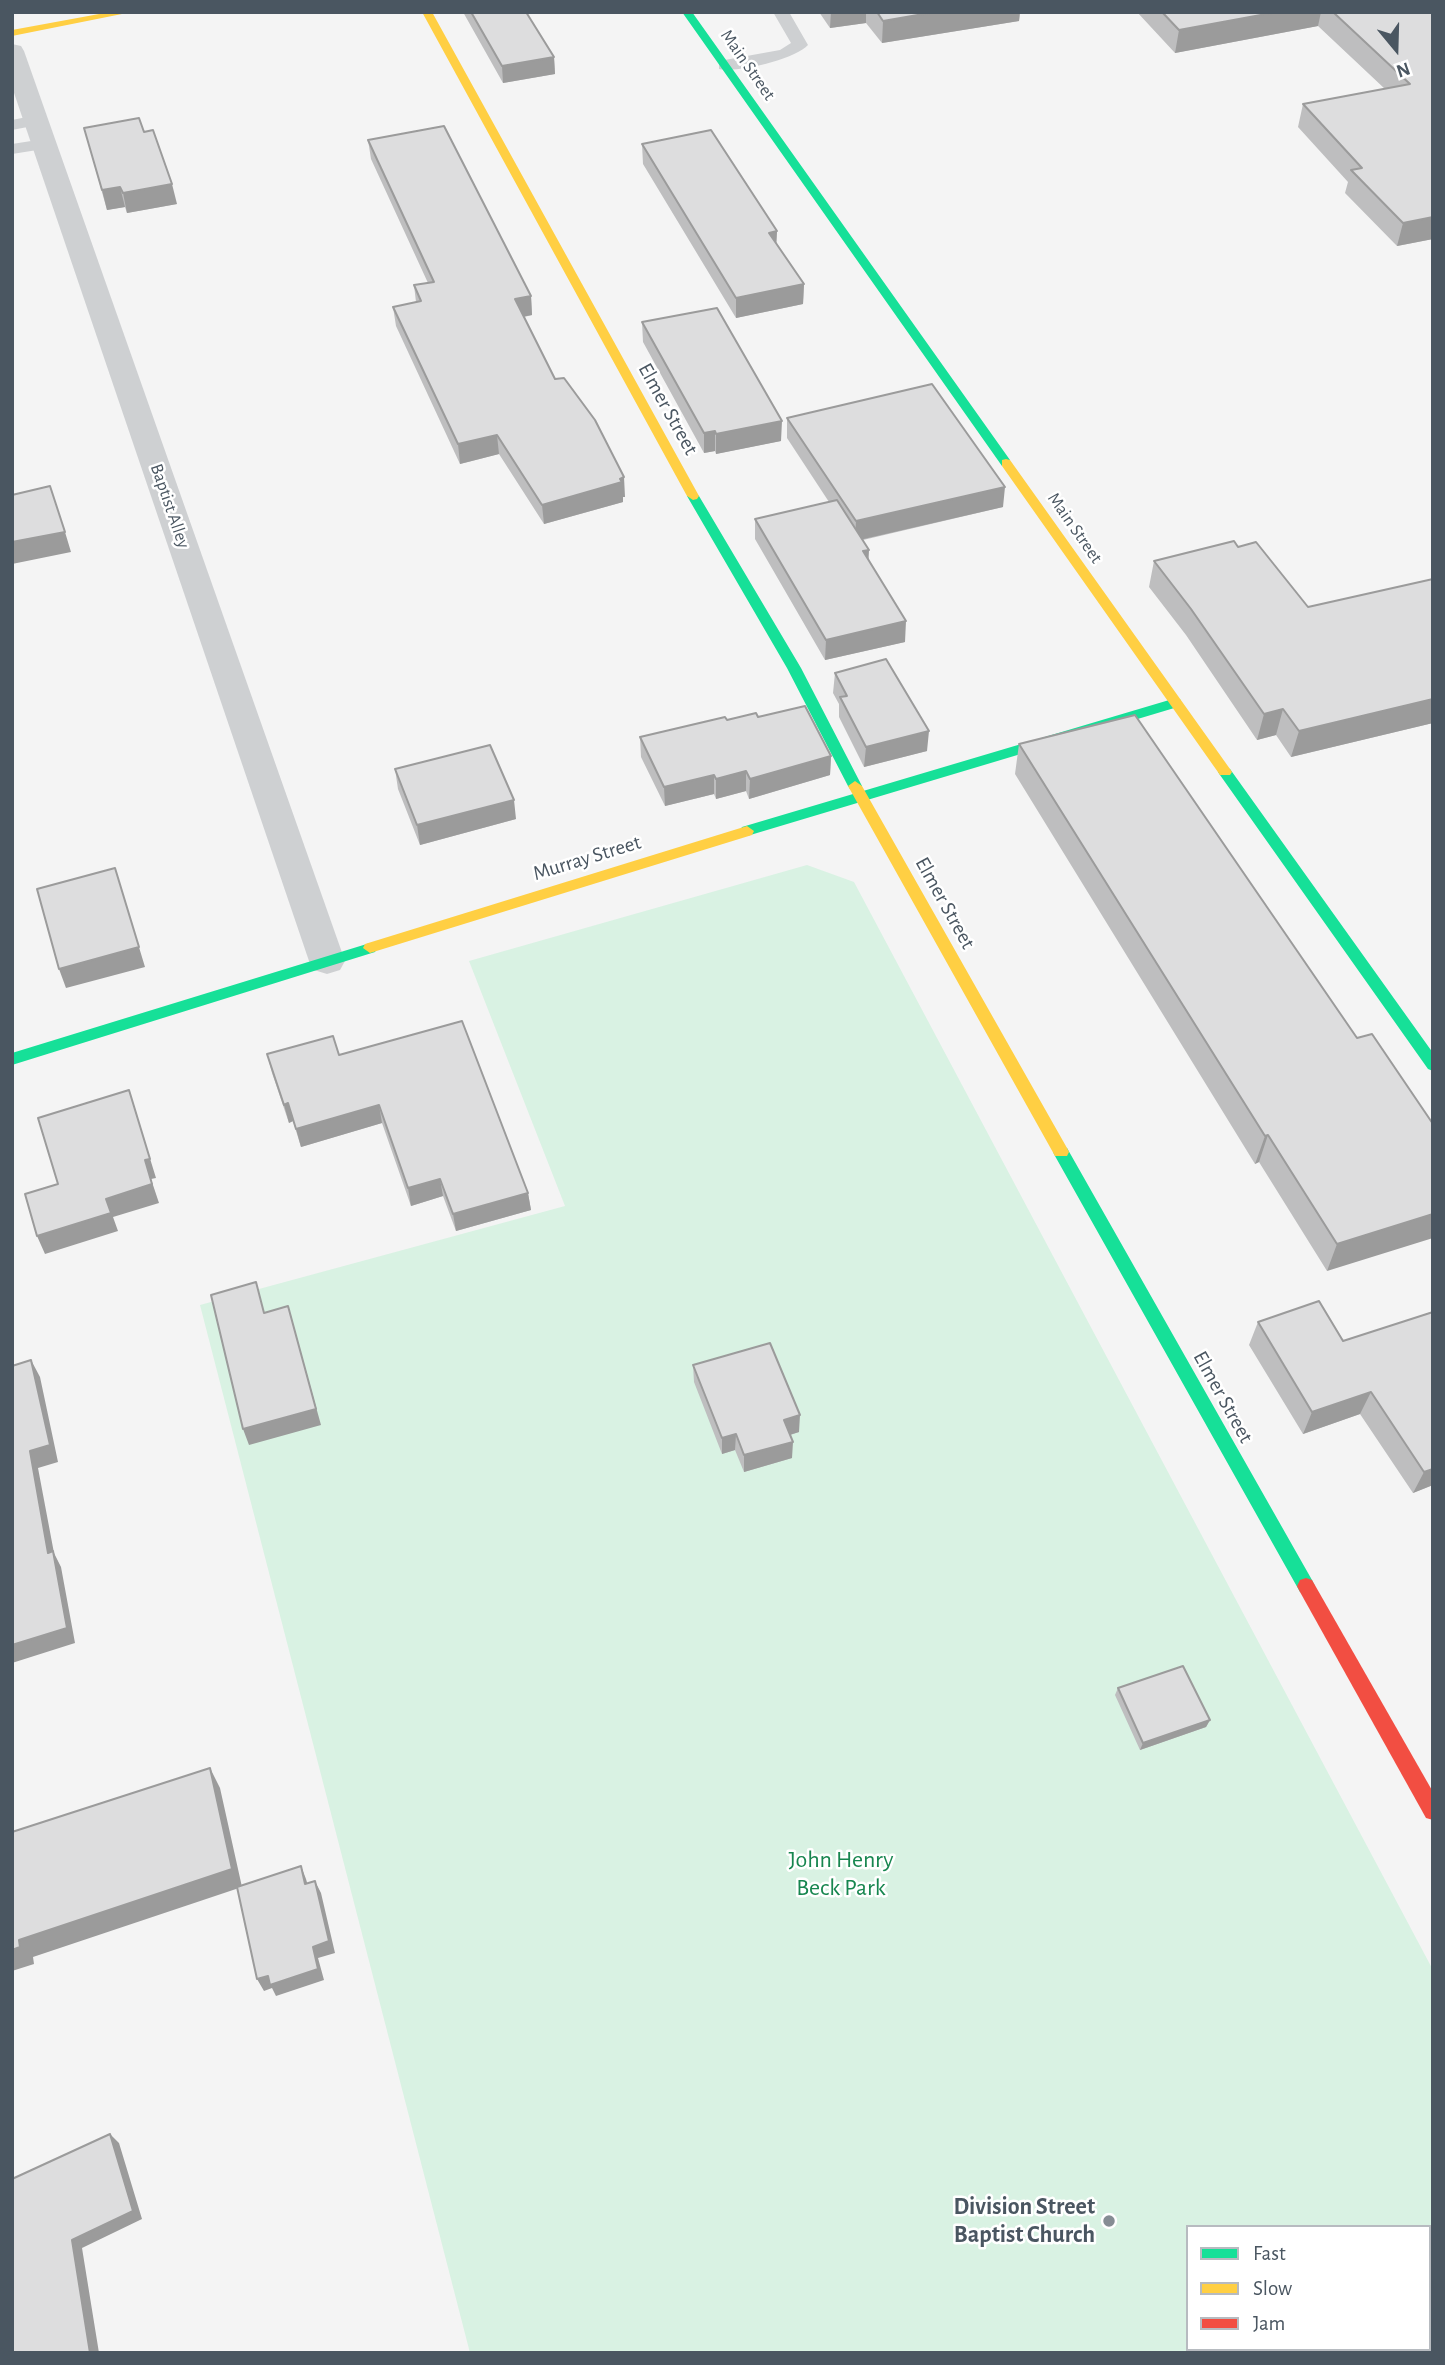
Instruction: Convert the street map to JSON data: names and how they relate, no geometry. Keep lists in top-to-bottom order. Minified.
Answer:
{"streets":{"street":["Main Street","Elmer Street","Baptist Alley","Murray Street"]},"crossings":[["Main Street","Murray Street"],["Elmer Street","Murray Street"],["Baptist Alley","Murray Street"]],"parks":["John Henry Beck Park"],"places":["Division Street Baptist Church"],"legend":["Fast","Slow","Jam"],"north":"bottom"}
